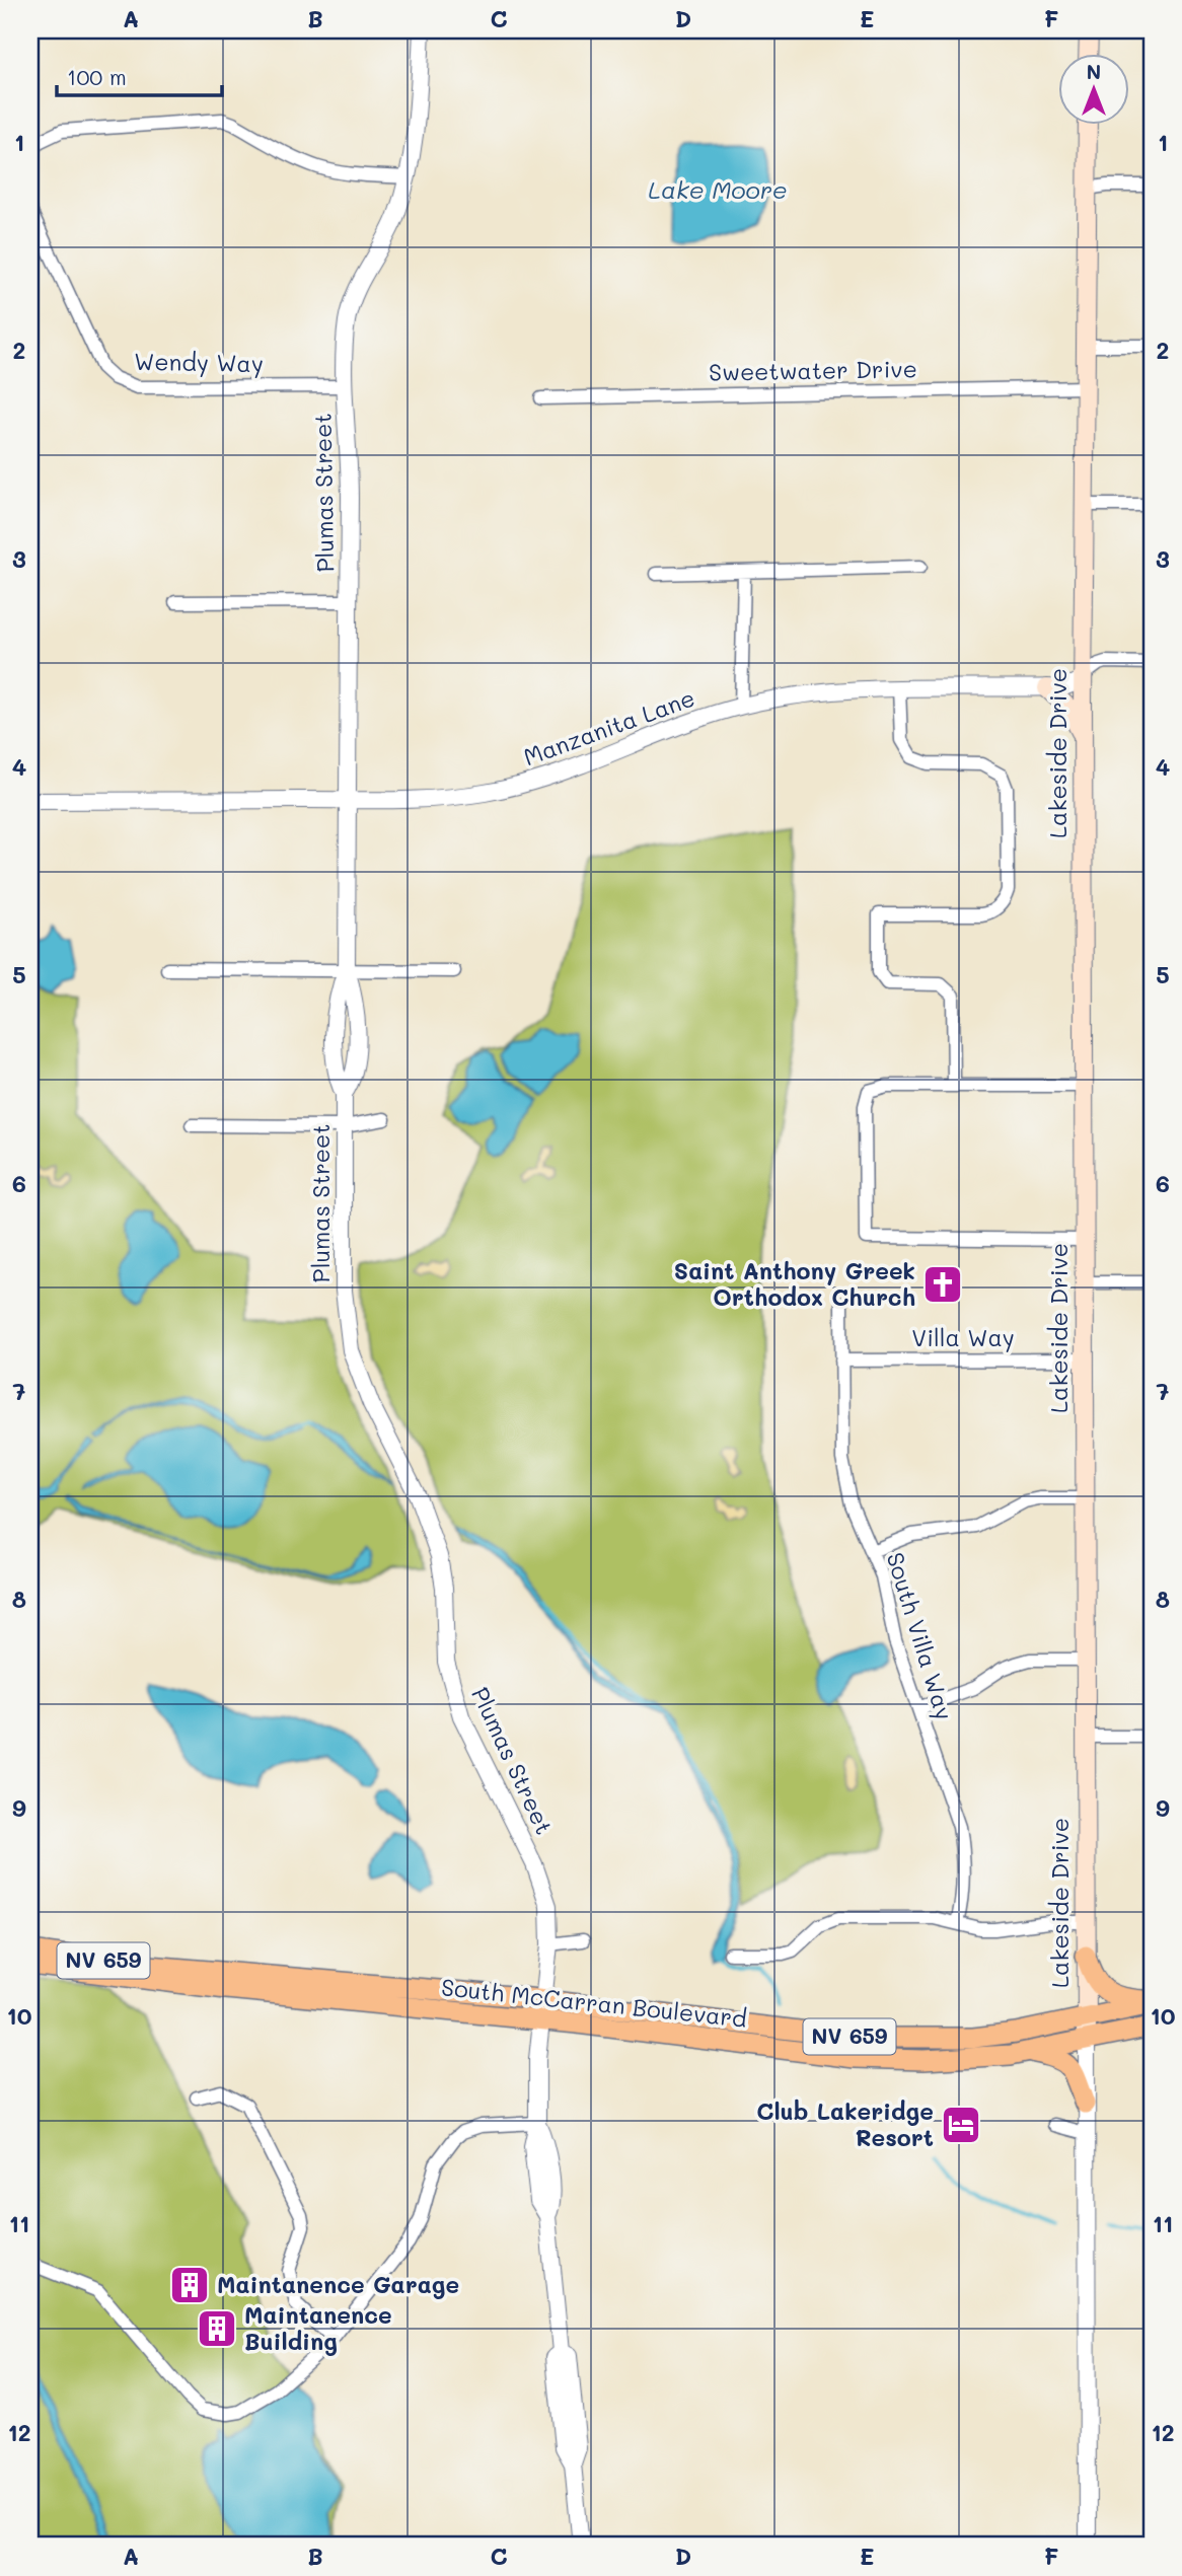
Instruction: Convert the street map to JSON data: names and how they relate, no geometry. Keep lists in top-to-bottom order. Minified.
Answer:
{"streets":{"main road":["Lakeside Drive","NV 659","South McCarran Boulevard"],"street":["Wendy Way","Sweetwater Drive","Plumas Street","Manzanita Lane","Villa Way","South Villa Way"]},"crossings":[["Wendy Way","Plumas Street"],["Sweetwater Drive","Lakeside Drive"],["Plumas Street","Manzanita Lane"],["Plumas Street","South McCarran Boulevard"],["Manzanita Lane","Lakeside Drive"],["Lakeside Drive","Villa Way"],["Lakeside Drive","South McCarran Boulevard"],["Villa Way","South Villa Way"]],"water":["Lake Moore"],"places":{"church":["Saint Anthony Greek Orthodox Church"],"hotel":["Club Lakeridge Resort"],"building":["Maintanence Garage","Maintanence Building"]},"scale_bar":"100 m","north":"top","grid":{"columns":["A","B","C","D","E","F"],"rows":["1","2","3","4","5","6","7","8","9","10","11","12"]}}
